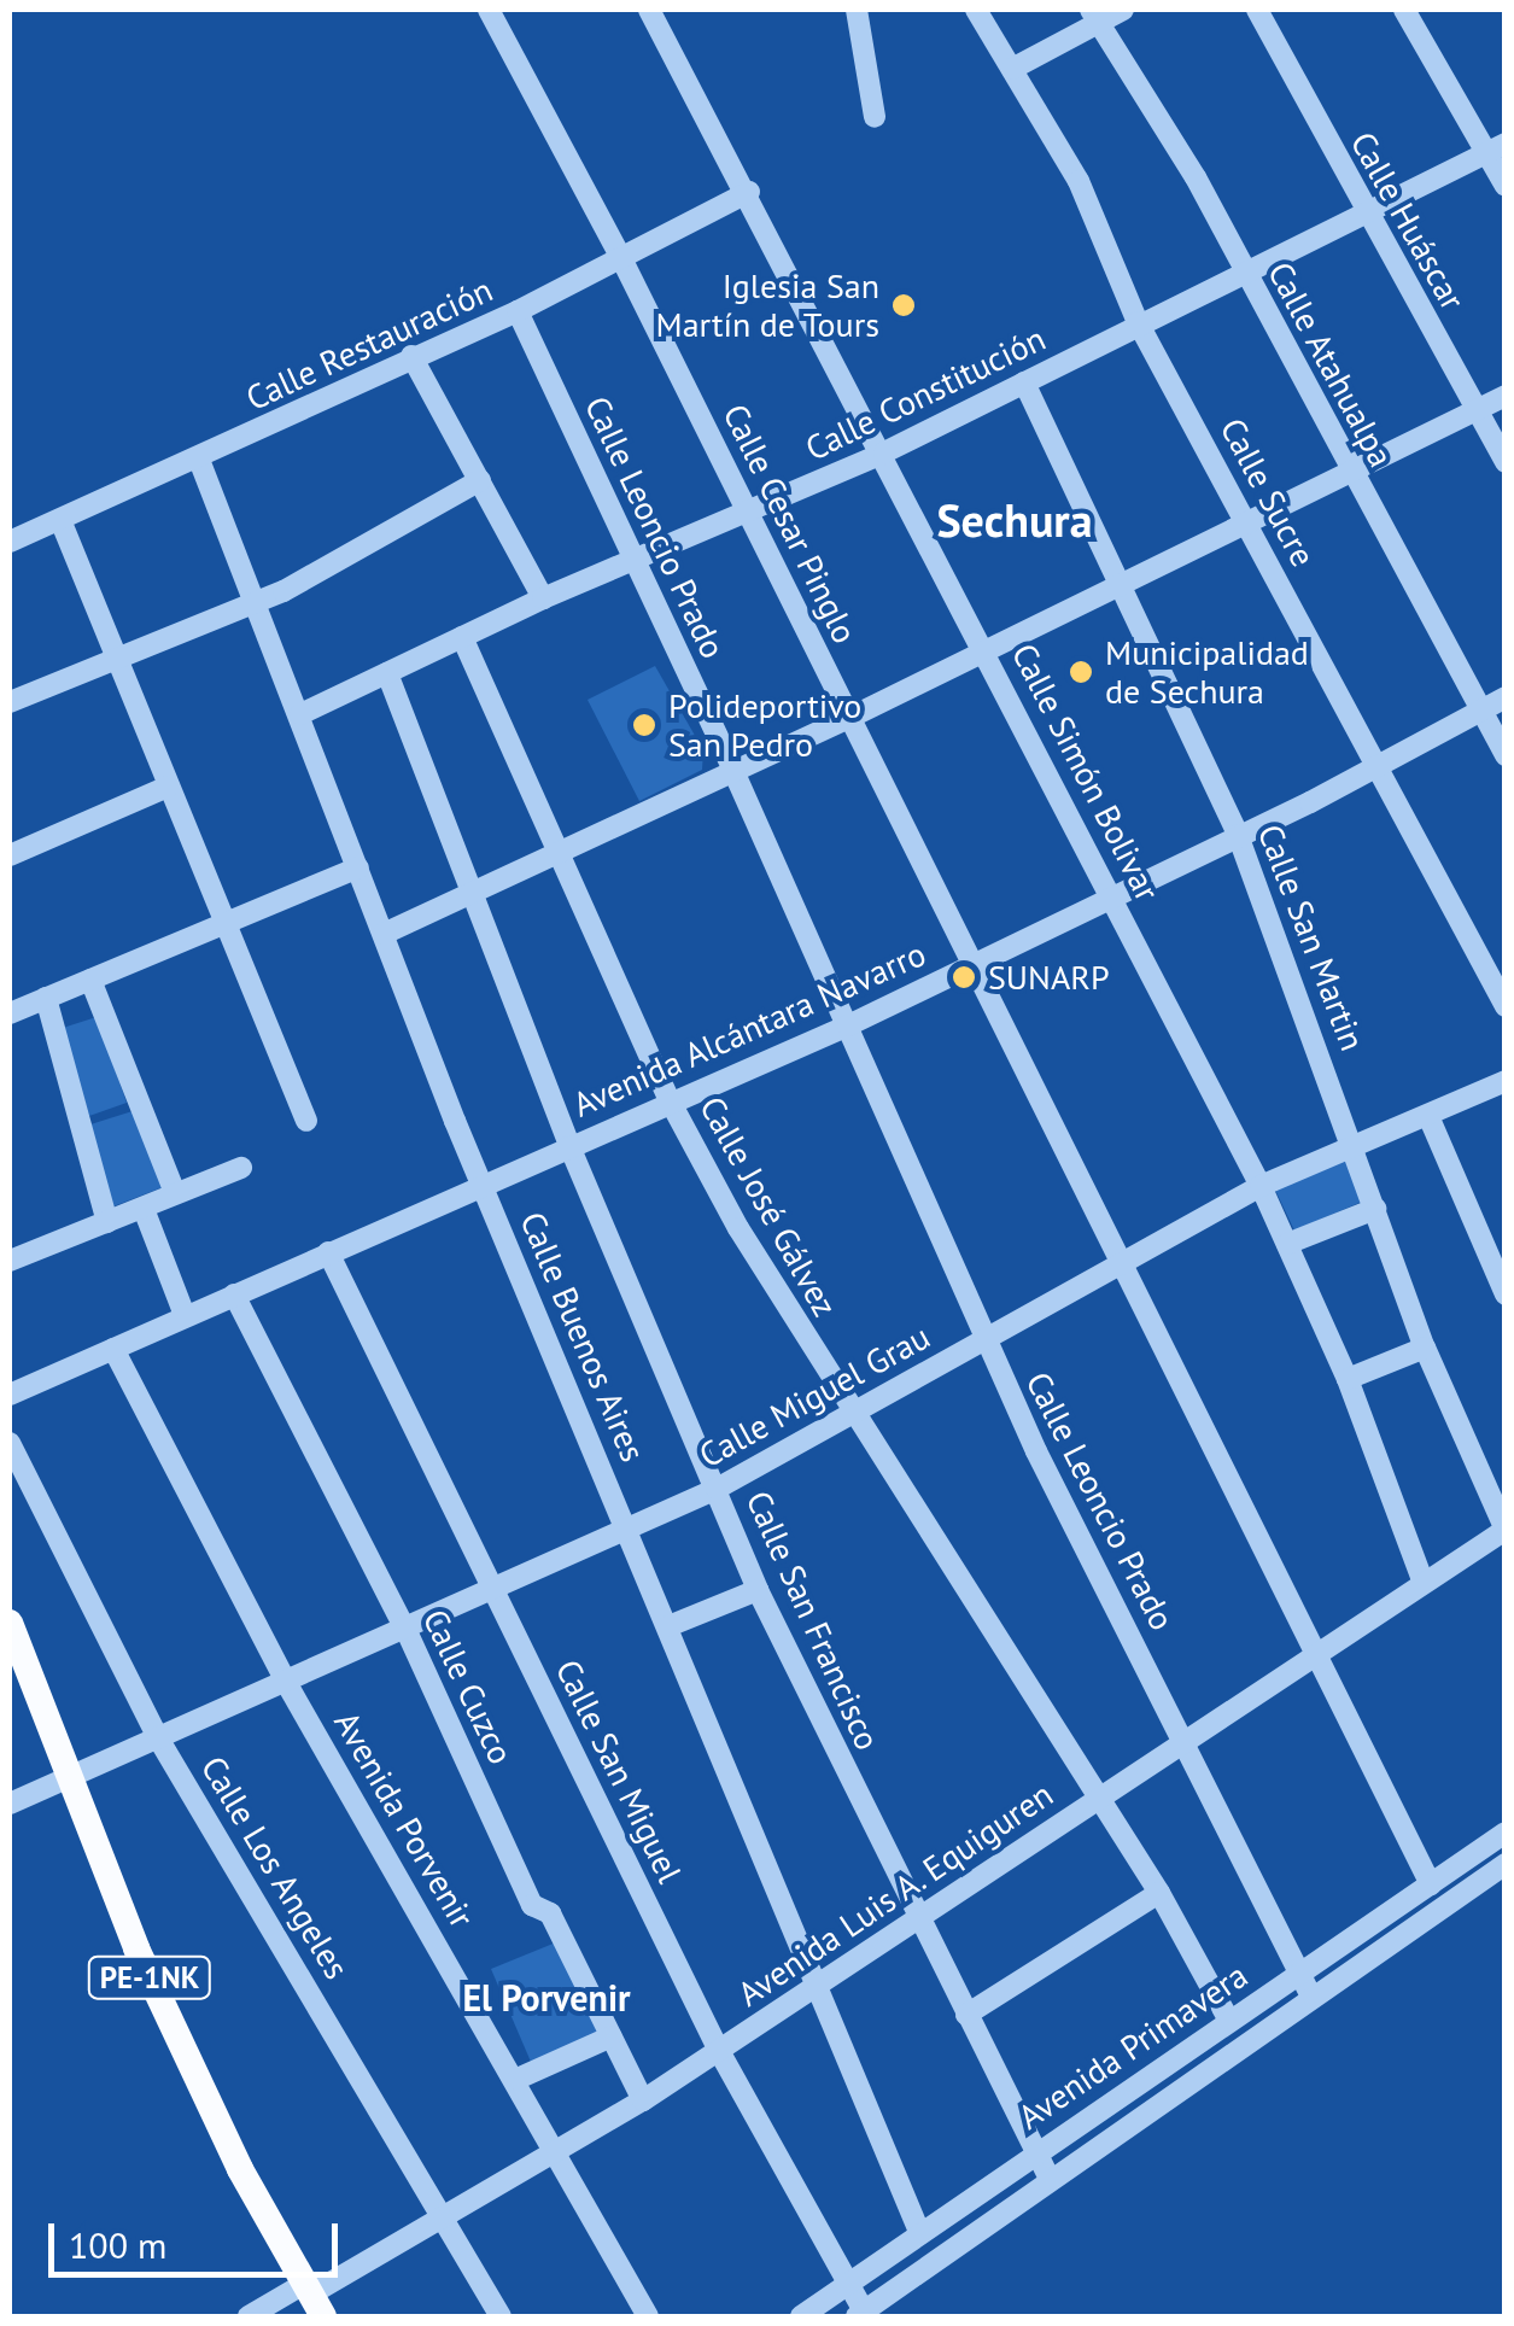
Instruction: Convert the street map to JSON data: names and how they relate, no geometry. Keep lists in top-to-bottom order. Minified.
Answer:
{"streets":{"main road":["PE-1NK"],"street":["Calle Huáscar","Calle Restauración","Calle Atahualpa","Calle Constitución","Calle Sucre","Calle Cesar Pinglo","Calle Leoncio Prado","Calle Simón Bolivar","Calle San Martin","Avenida Alcántara Navarro","Calle José Gálvez","Calle Buenos Aires","Calle Miguel Grau","Calle San Francisco","Calle Cuzco","Calle San Miguel","Avenida Porvenir","Calle Los Angeles","Avenida Luis A. Equiguren","Avenida Primavera"]},"crossings":[["Calle Huáscar","Calle Constitución"],["Calle Restauración","Calle Cesar Pinglo"],["Calle Restauración","Calle Leoncio Prado"],["Calle Restauración","Calle Simón Bolivar"],["Calle Restauración","Calle Buenos Aires"],["Calle Atahualpa","Calle Constitución"],["Calle Atahualpa","Avenida Alcántara Navarro"],["Calle Constitución","Calle Sucre"],["Calle Constitución","Calle Cesar Pinglo"],["Calle Constitución","Calle Leoncio Prado"],["Calle Constitución","Calle Simón Bolivar"],["Calle Constitución","Calle San Martin"],["Calle Constitución","Calle José Gálvez"],["Calle Constitución","Calle Buenos Aires"],["Calle Constitución","Calle San Francisco"],["Calle Sucre","Avenida Alcántara Navarro"],["Calle Cesar Pinglo","Avenida Alcántara Navarro"],["Calle Cesar Pinglo","Calle Miguel Grau"],["Calle Cesar Pinglo","Avenida Luis A. Equiguren"],["Calle Cesar Pinglo","Avenida Primavera"],["Calle Leoncio Prado","Avenida Alcántara Navarro"],["Calle Leoncio Prado","Calle Miguel Grau"],["Calle Leoncio Prado","Avenida Luis A. Equiguren"],["Calle Leoncio Prado","Avenida Primavera"],["Calle Simón Bolivar","Avenida Alcántara Navarro"],["Calle Simón Bolivar","Calle Miguel Grau"],["Calle Simón Bolivar","Avenida Luis A. Equiguren"],["Calle San Martin","Avenida Alcántara Navarro"],["Calle San Martin","Calle Miguel Grau"],["Calle San Martin","Avenida Luis A. Equiguren"],["Avenida Alcántara Navarro","Calle José Gálvez"],["Avenida Alcántara Navarro","Calle Buenos Aires"],["Avenida Alcántara Navarro","Calle San Francisco"],["Avenida Alcántara Navarro","Calle Cuzco"],["Avenida Alcántara Navarro","Calle San Miguel"],["Avenida Alcántara Navarro","Avenida Porvenir"],["Calle José Gálvez","Calle Miguel Grau"],["Calle José Gálvez","Avenida Luis A. Equiguren"],["Calle José Gálvez","Avenida Primavera"],["Calle Buenos Aires","Calle Miguel Grau"],["Calle Buenos Aires","Avenida Luis A. Equiguren"],["Calle Buenos Aires","Avenida Primavera"],["Calle Miguel Grau","Calle San Francisco"],["Calle Miguel Grau","Calle Cuzco"],["Calle Miguel Grau","Calle San Miguel"],["Calle Miguel Grau","Avenida Porvenir"],["Calle Miguel Grau","Calle Los Angeles"],["Calle Miguel Grau","PE-1NK"],["Calle San Francisco","Avenida Luis A. Equiguren"],["Calle San Francisco","Avenida Primavera"],["Calle Cuzco","Avenida Luis A. Equiguren"],["Calle San Miguel","Avenida Luis A. Equiguren"],["Calle San Miguel","Avenida Primavera"],["Avenida Porvenir","Avenida Luis A. Equiguren"],["Calle Los Angeles","Avenida Luis A. Equiguren"],["Avenida Luis A. Equiguren","PE-1NK"]],"districts":["Sechura","El Porvenir"],"places":["Iglesia San Martín de Tours","Municipalidad de Sechura","Polideportivo San Pedro","SUNARP"],"scale_bar":"100 m"}
